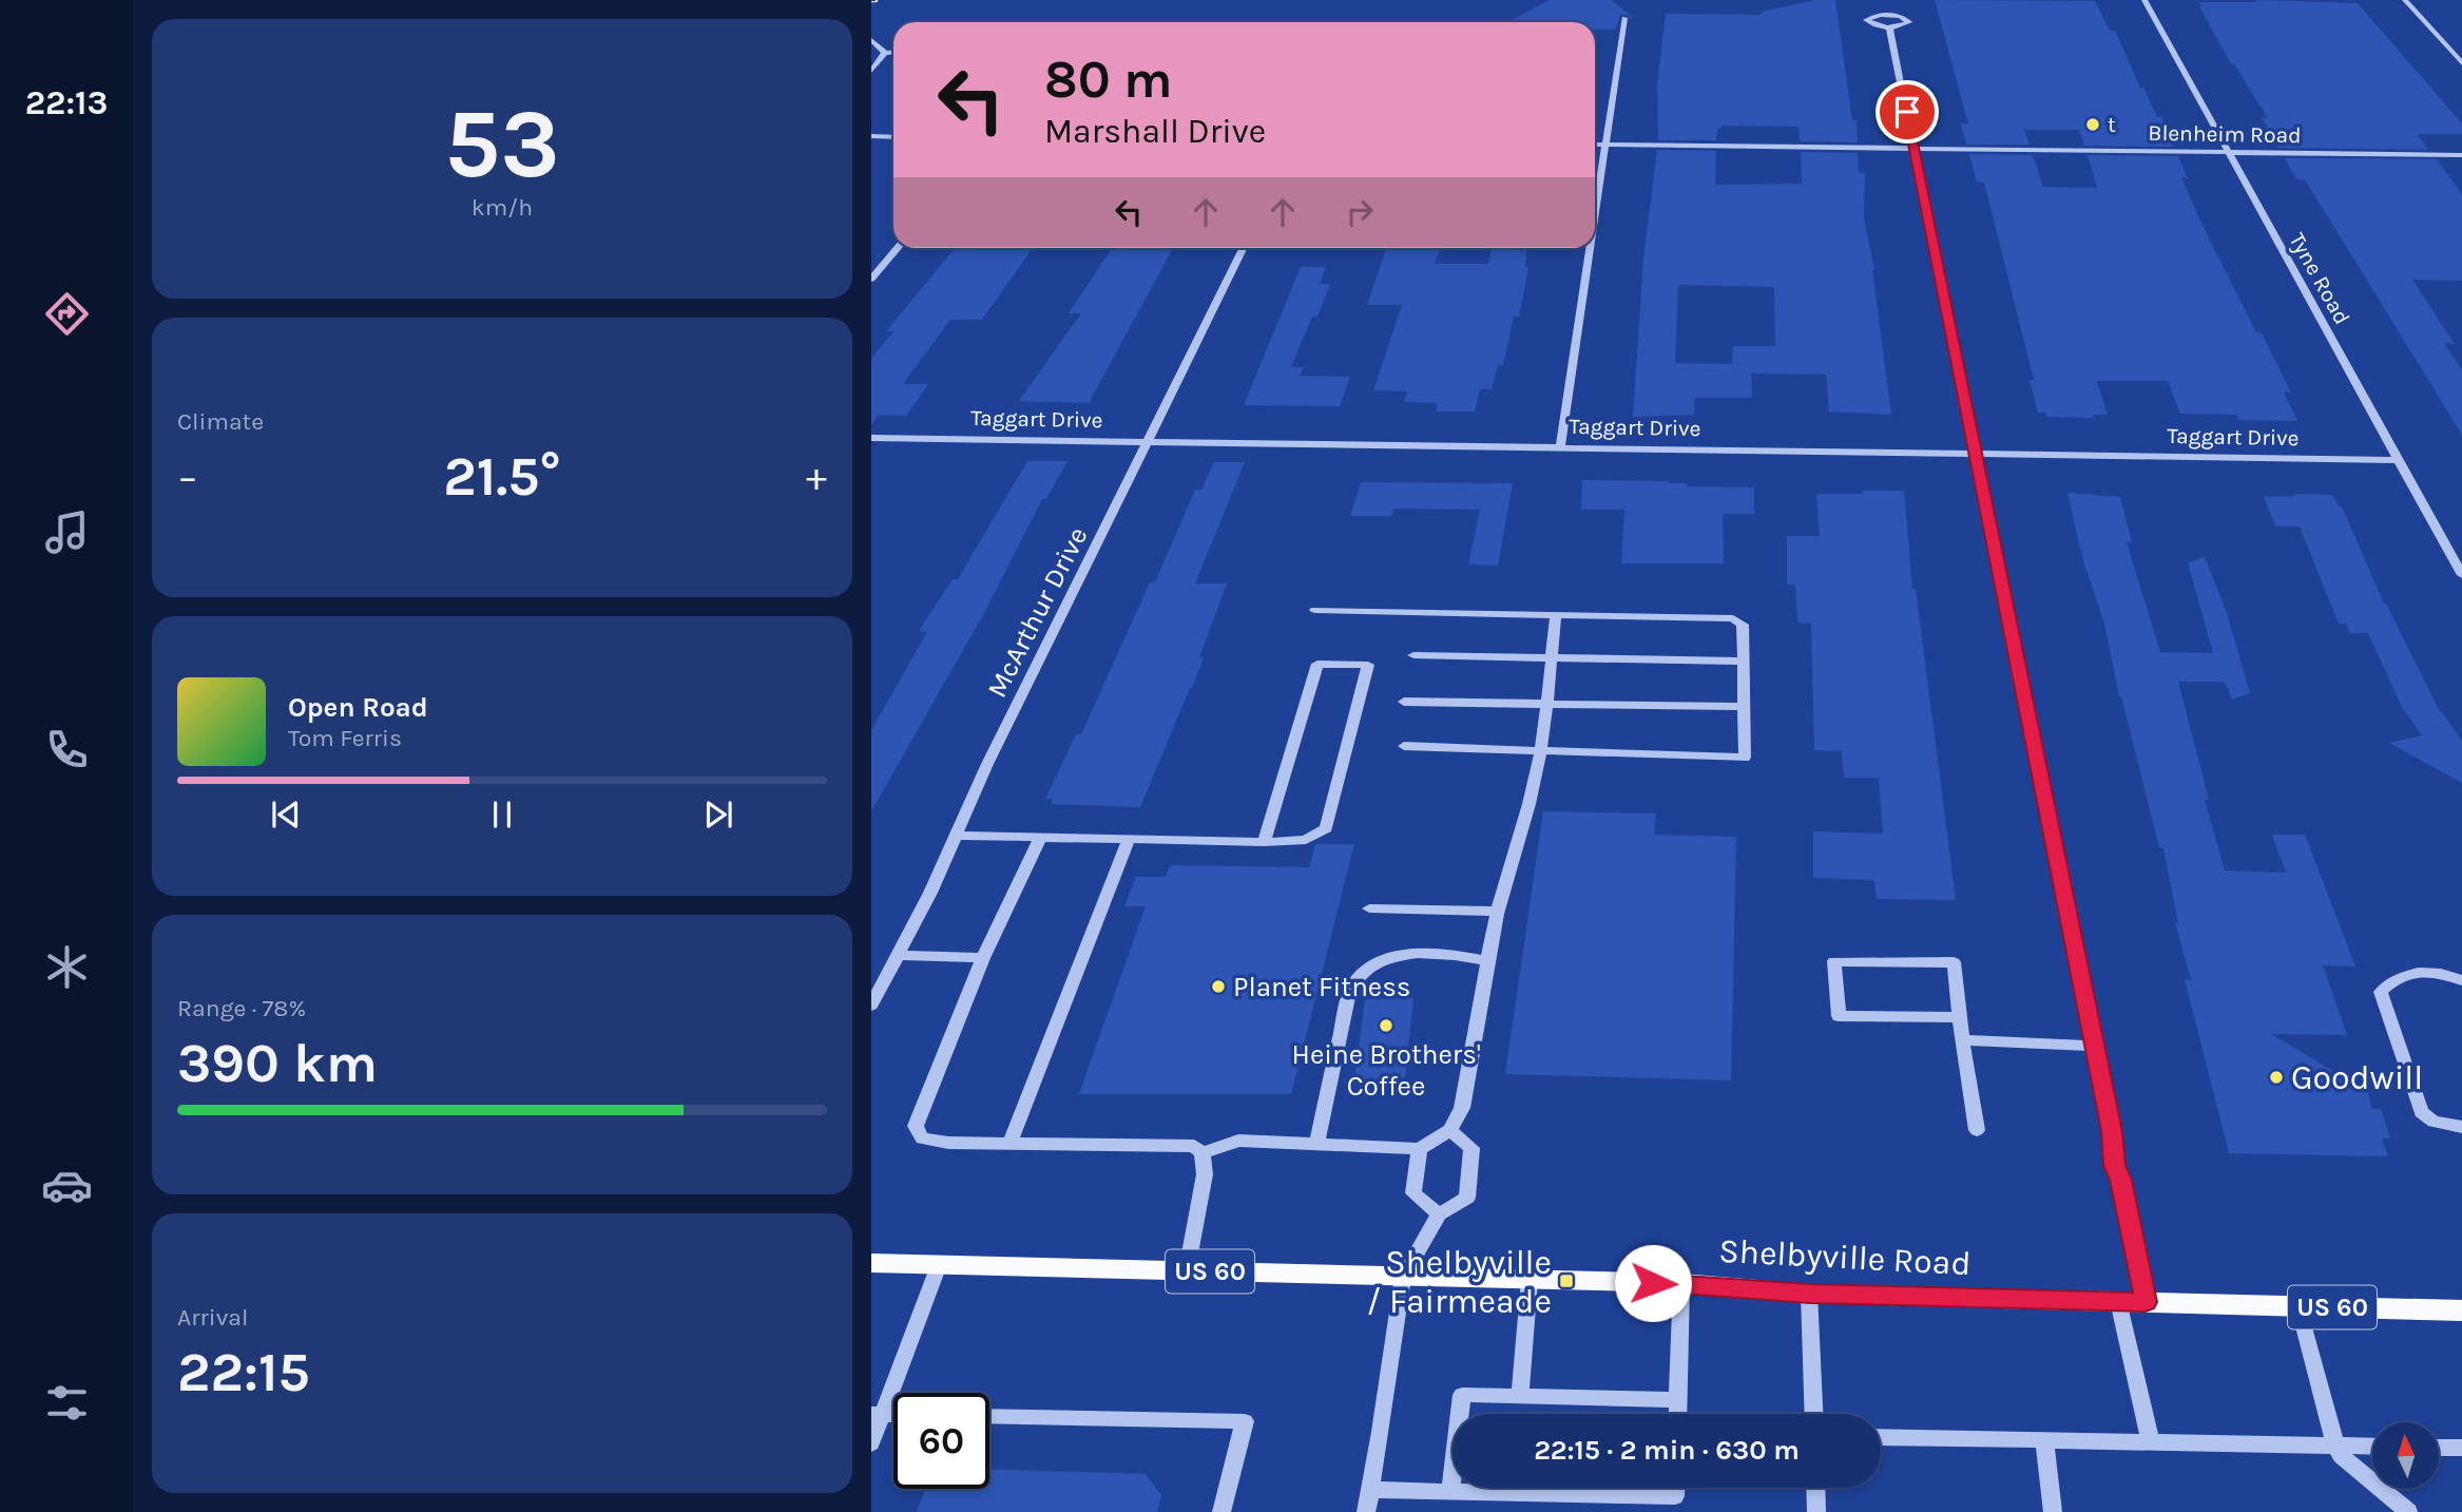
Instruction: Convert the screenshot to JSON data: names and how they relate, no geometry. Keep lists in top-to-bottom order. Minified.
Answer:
{"streets":{"main road":["Shelbyville Road","US 60"],"street":["Blenheim Road","Tyne Road","Taggart Drive","McArthur Drive"]},"crossings":[["Blenheim Road","Tyne Road"],["Tyne Road","Taggart Drive"],["Taggart Drive","McArthur Drive"]],"places":{"other":["t","Planet Fitness","Heine Brothers' Coffee","Goodwill"],"transit":["Shelbyville / Fairmeade"]},"north":"top","page":{"tabs":"22:13","tile":[["53","km/h"],"Climate",["Range · 78%","390 km"],["Arrival","22:15"]],"turn":["80 m","Marshall Drive"],"heat":["−","21.5°","+"],"song":["Open Road","Tom Ferris"],"limit":"60","trip":"22:15 · 2 min · 630 m"}}
